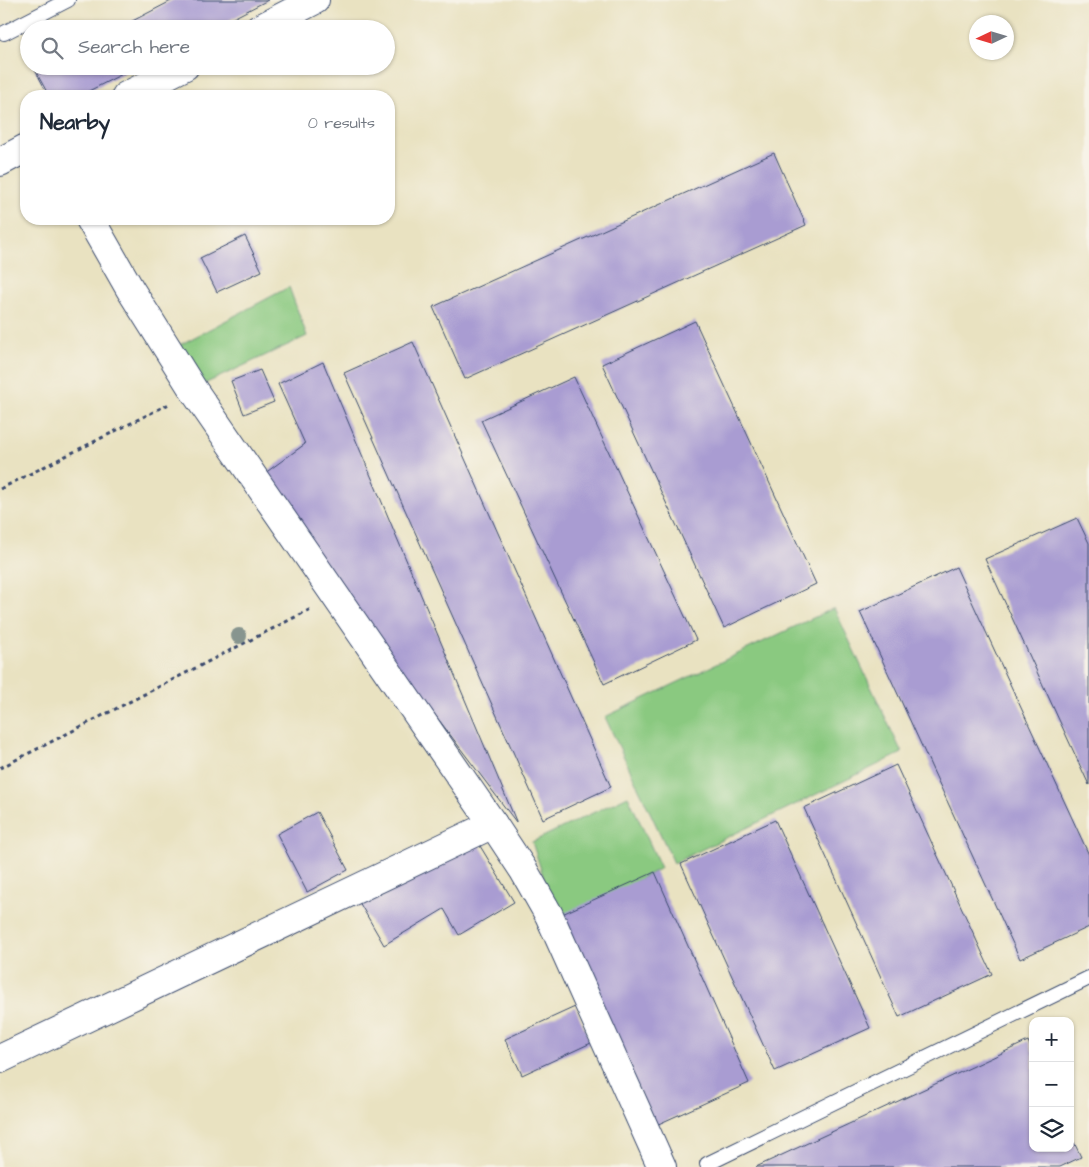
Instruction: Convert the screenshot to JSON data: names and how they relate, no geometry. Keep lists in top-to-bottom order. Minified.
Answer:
{"north":"left","page":{"search":"Search here","heading":["Nearby","0 results"],"map_buttons":["+","−"]}}
